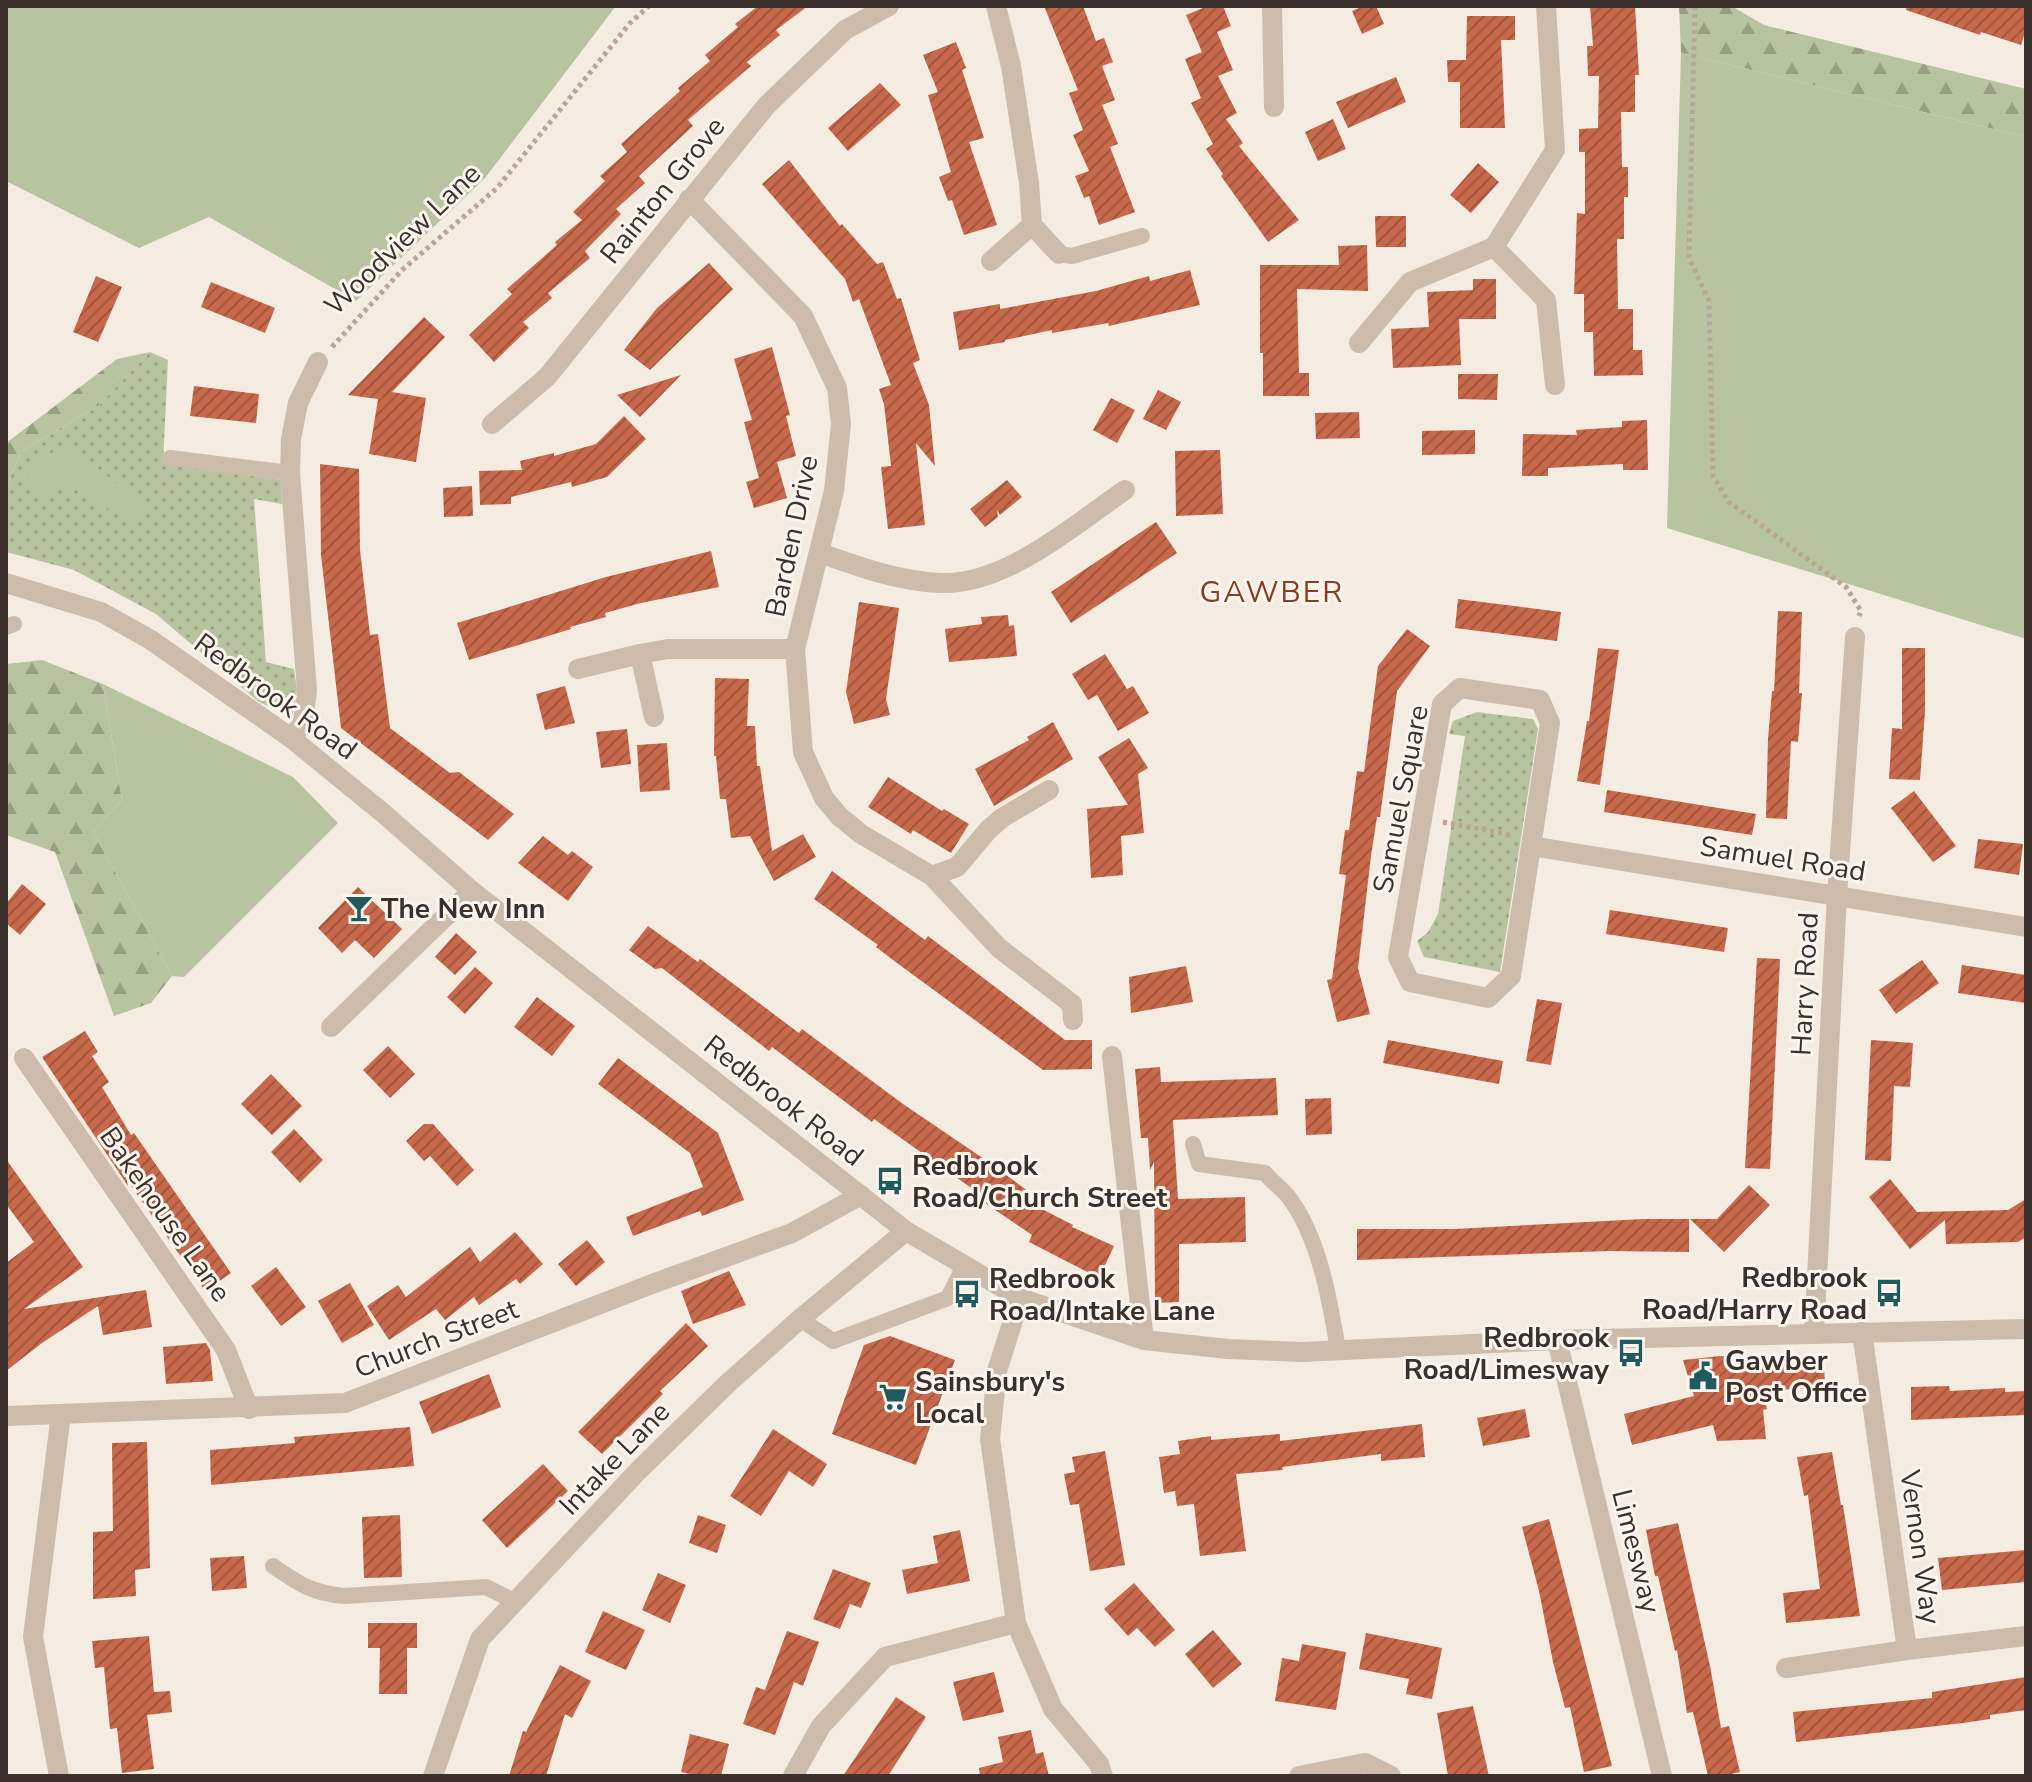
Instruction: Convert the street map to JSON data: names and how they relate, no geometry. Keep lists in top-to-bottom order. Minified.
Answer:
{"streets":{"street":["Rainton Grove","Barden Drive","Redbrook Road","Samuel Square","Samuel Road","Harry Road","Bakehouse Lane","Church Street","Intake Lane","Vernon Way","Limesway"],"path":["Woodview Lane"]},"crossings":[["Rainton Grove","Barden Drive"],["Redbrook Road","Harry Road"],["Redbrook Road","Church Street"],["Redbrook Road","Intake Lane"],["Redbrook Road","Vernon Way"],["Redbrook Road","Limesway"],["Samuel Square","Samuel Road"],["Samuel Road","Harry Road"],["Bakehouse Lane","Church Street"]],"districts":["GAWBER"],"places":{"bar":["The New Inn"],"bus stop":["Redbrook Road/Church Street","Redbrook Road/Harry Road","Redbrook Road/Intake Lane","Redbrook Road/Limesway"],"public building":["Gawber Post Office"],"supermarket":["Sainsbury's Local"]}}
